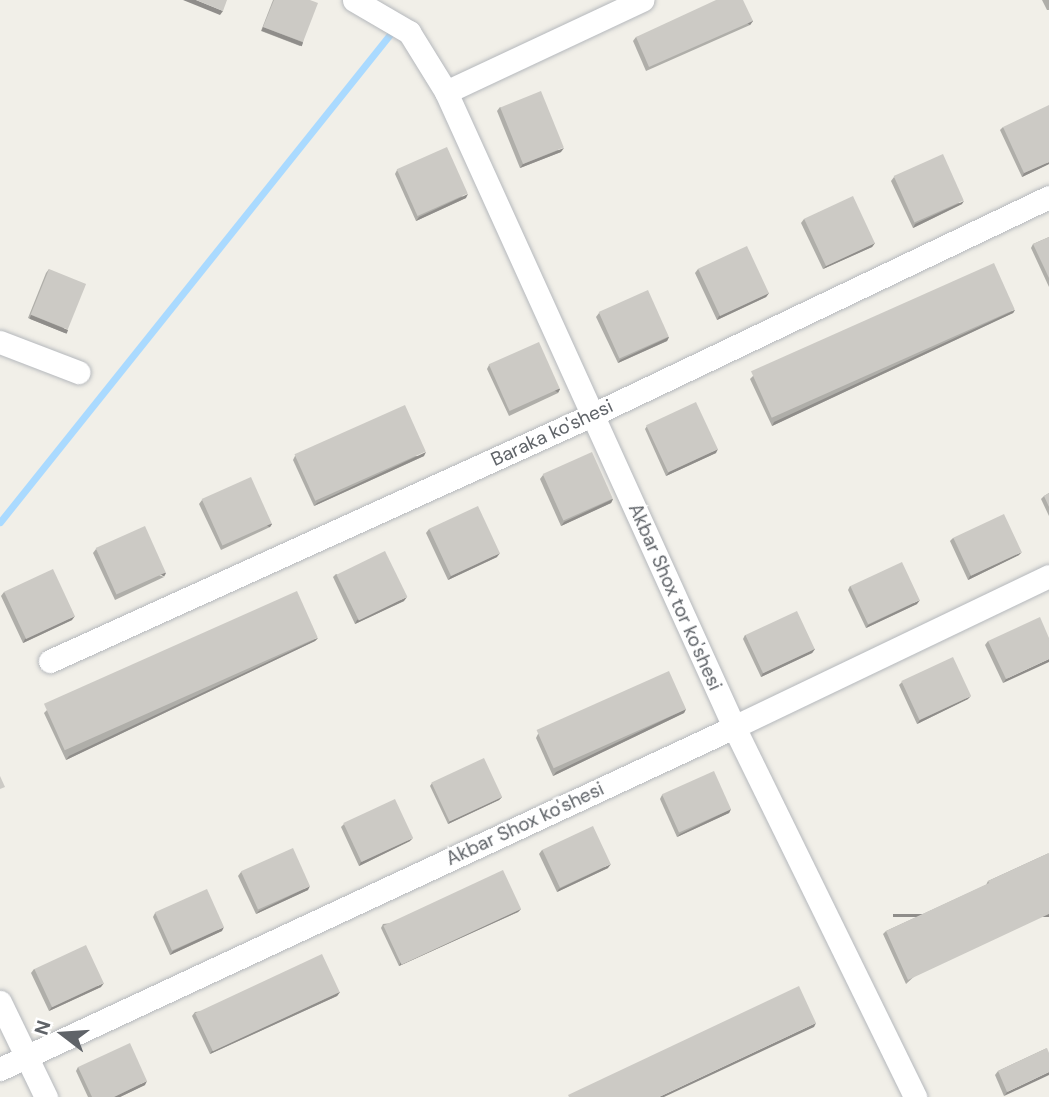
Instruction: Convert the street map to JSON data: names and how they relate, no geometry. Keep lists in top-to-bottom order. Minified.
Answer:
{"streets":{"street":["Baraka ko'shesi","Akbar Shox tor ko'shesi","Akbar Shox ko'shesi"]},"crossings":[["Baraka ko'shesi","Akbar Shox tor ko'shesi"],["Akbar Shox tor ko'shesi","Akbar Shox ko'shesi"]],"north":"left"}
